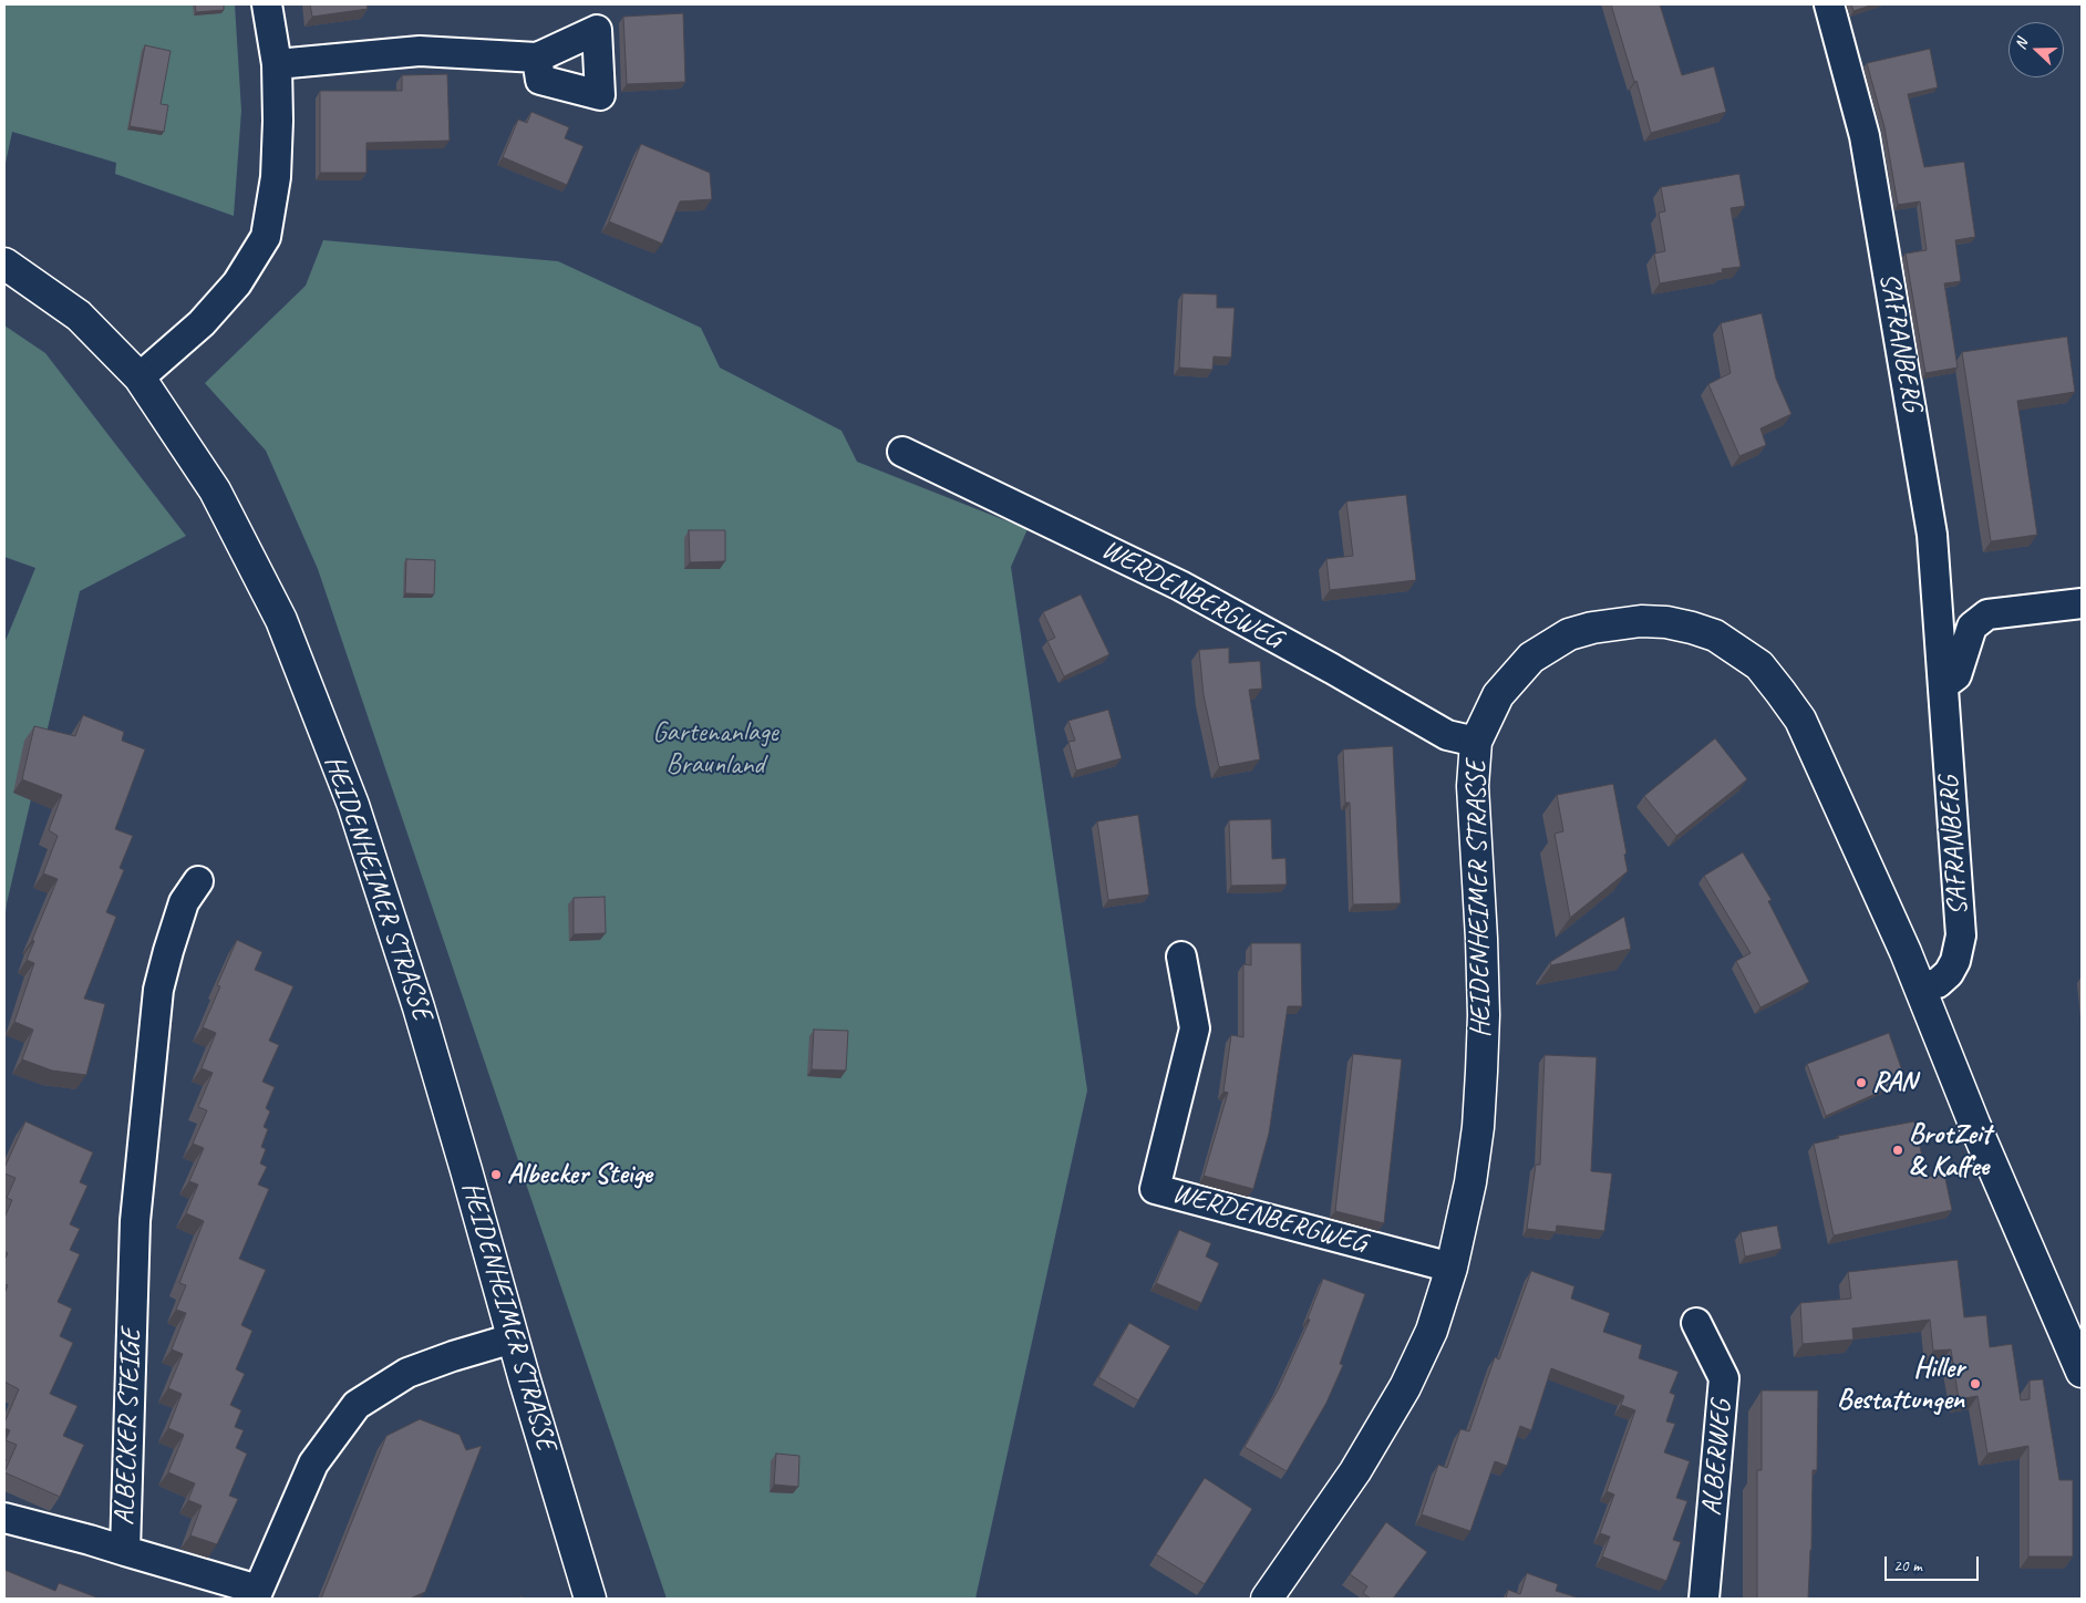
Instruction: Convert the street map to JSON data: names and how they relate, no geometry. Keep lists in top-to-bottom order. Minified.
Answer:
{"streets":{"main road":["HEIDENHEIMER STRASSE"],"street":["SAFRANBERG","WERDENBERGWEG","ALBECKER STEIGE","ALBERWEG"]},"crossings":[["SAFRANBERG","HEIDENHEIMER STRASSE"],["WERDENBERGWEG","HEIDENHEIMER STRASSE"],["HEIDENHEIMER STRASSE","ALBECKER STEIGE"]],"parks":["Gartenanlage Braunland"],"places":["RAN","BrotZeit & Kaffee","Albecker Steige","Hiller Bestattungen"],"scale_bar":"20 m","north":"left"}
